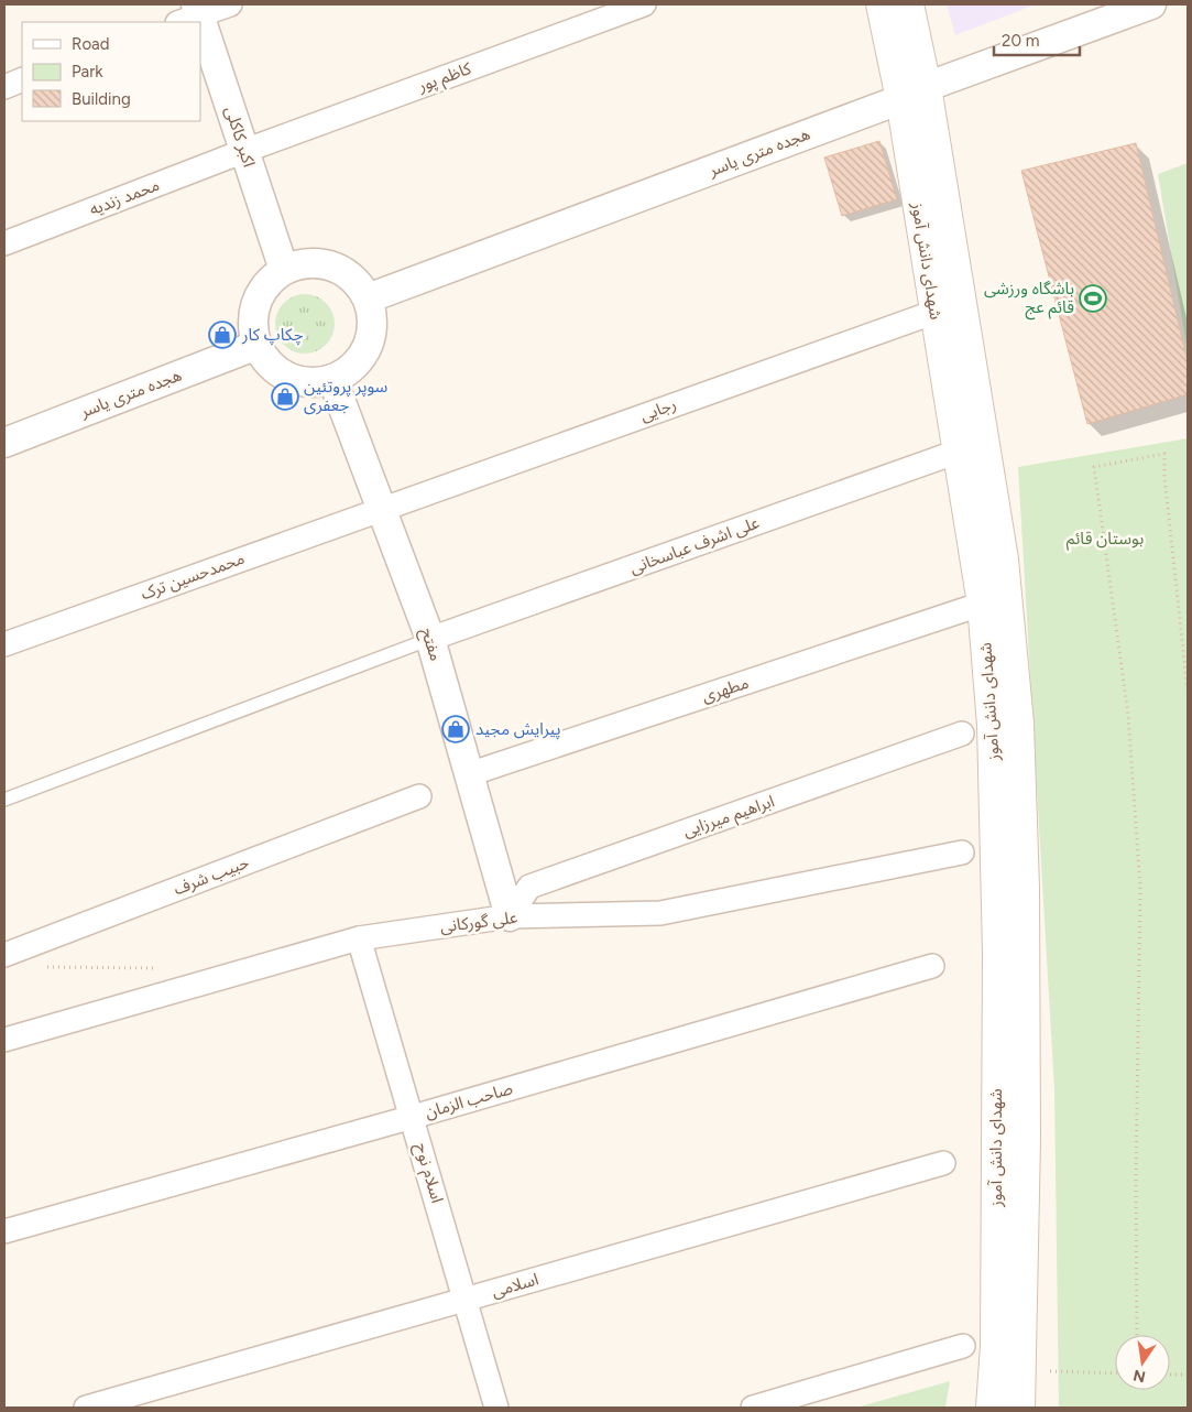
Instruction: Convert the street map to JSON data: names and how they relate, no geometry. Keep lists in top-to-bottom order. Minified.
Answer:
{"streets":{"main road":["شهدای دانش آموز"],"street":["کاظم پور","اکبر کاکلی","هجده متری یاسر","محمد زندیه","رجایی","علی اشرف عباسخانی","محمدحسین ترک","مفتح","مطهری","ابراهیم میرزایی","حبیب شرف","علی گورکانی","صاحب الزمان","اسلام نوح","اسلامی"]},"crossings":[["کاظم پور","اکبر کاکلی"],["کاظم پور","محمد زندیه"],["اکبر کاکلی","هجده متری یاسر"],["اکبر کاکلی","محمد زندیه"],["اکبر کاکلی","مفتح"],["هجده متری یاسر","شهدای دانش آموز"],["هجده متری یاسر","مفتح"],["شهدای دانش آموز","رجایی"],["شهدای دانش آموز","علی اشرف عباسخانی"],["شهدای دانش آموز","مطهری"],["رجایی","محمدحسین ترک"],["رجایی","مفتح"],["علی اشرف عباسخانی","مفتح"],["محمدحسین ترک","مفتح"],["مفتح","مطهری"],["مفتح","ابراهیم میرزایی"],["مفتح","علی گورکانی"],["ابراهیم میرزایی","علی گورکانی"],["علی گورکانی","اسلام نوح"],["صاحب الزمان","اسلام نوح"],["اسلام نوح","اسلامی"]],"parks":["بوستان قائم"],"places":{"sports":["باشگاه ورزشی قائم عج"],"shop":["چکاپ کار","سوپر پروتئین جعفری","پیرایش مجید"]},"legend":["Road","Park","Building"],"scale_bar":"20 m","north":"bottom"}
